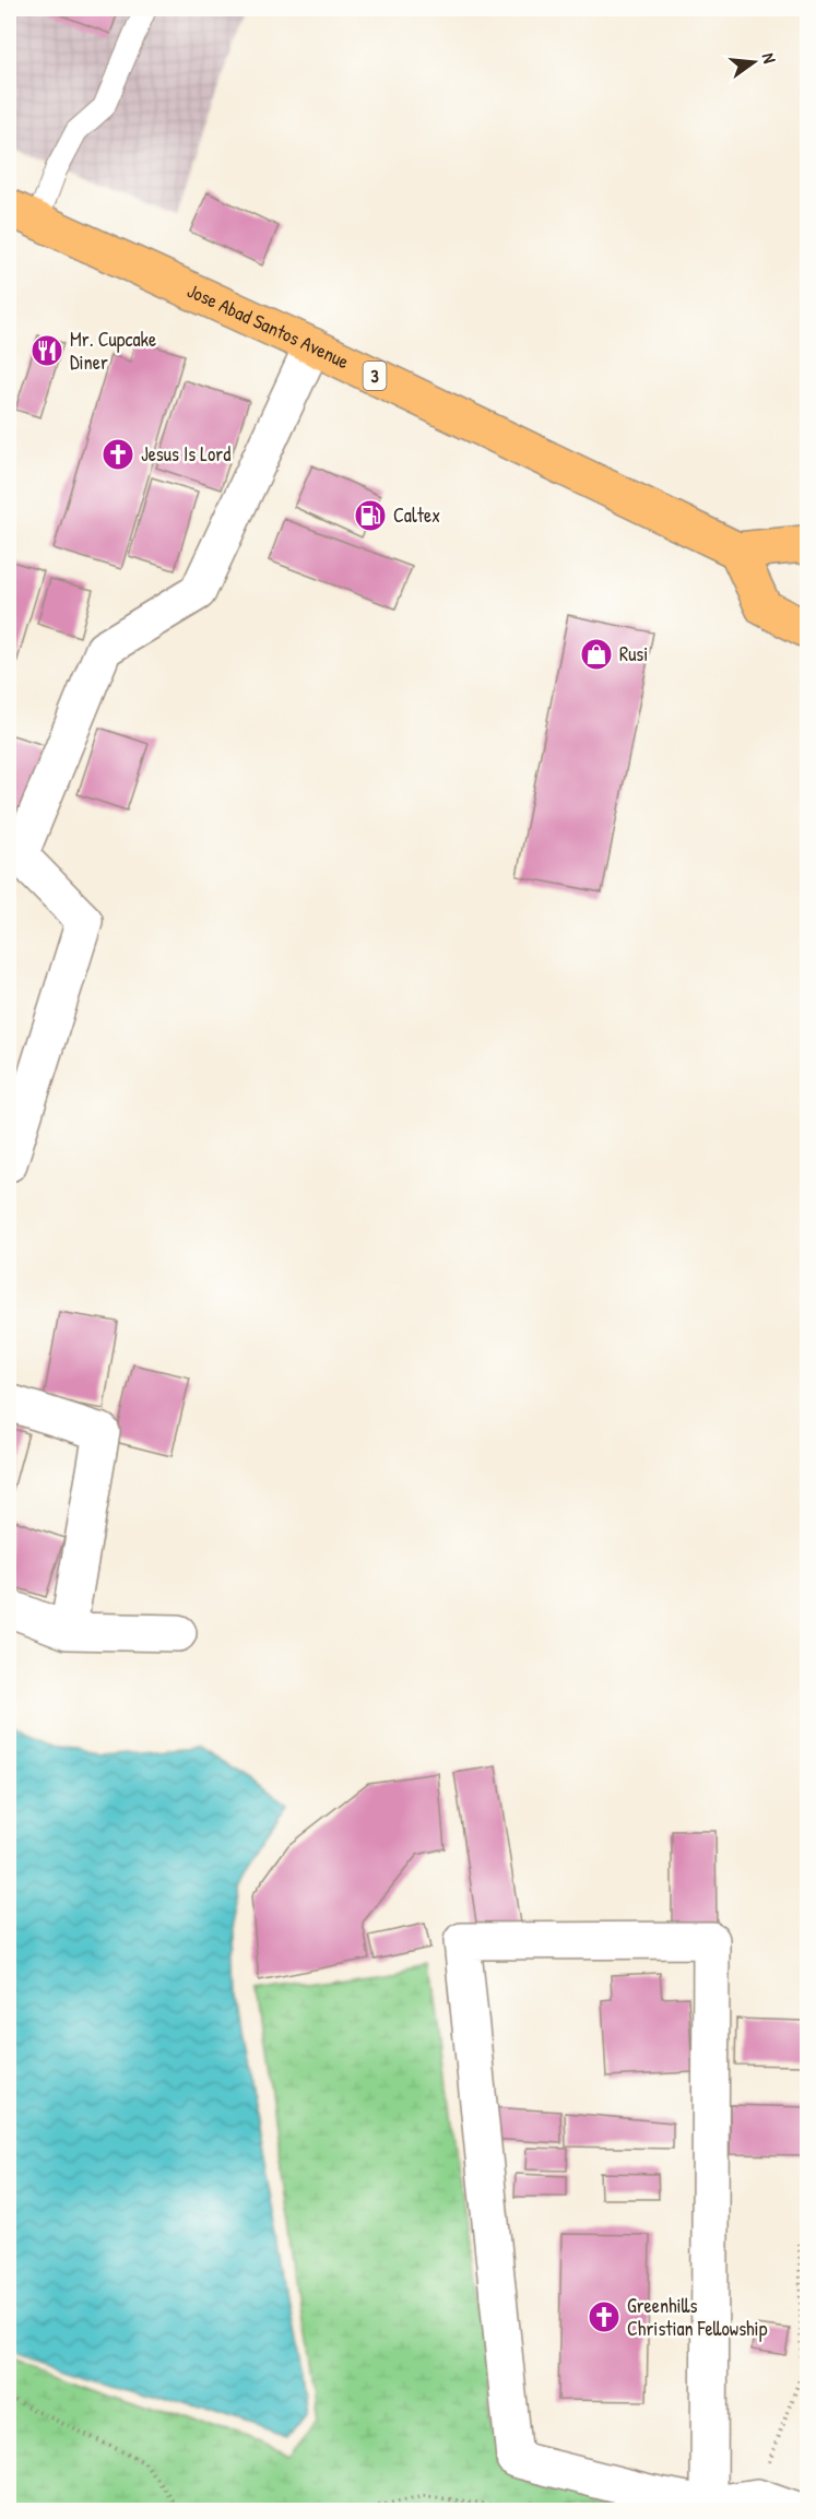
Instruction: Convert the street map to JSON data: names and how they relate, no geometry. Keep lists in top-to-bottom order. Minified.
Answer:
{"streets":{"highway":["Jose Abad Santos Avenue","3"]},"places":{"restaurant":["Mr. Cupcake Diner"],"church":["Jesus Is Lord","Greenhills Christian Fellowship"],"fuel station":["Caltex"],"shop":["Rusi"]},"north":"right"}
